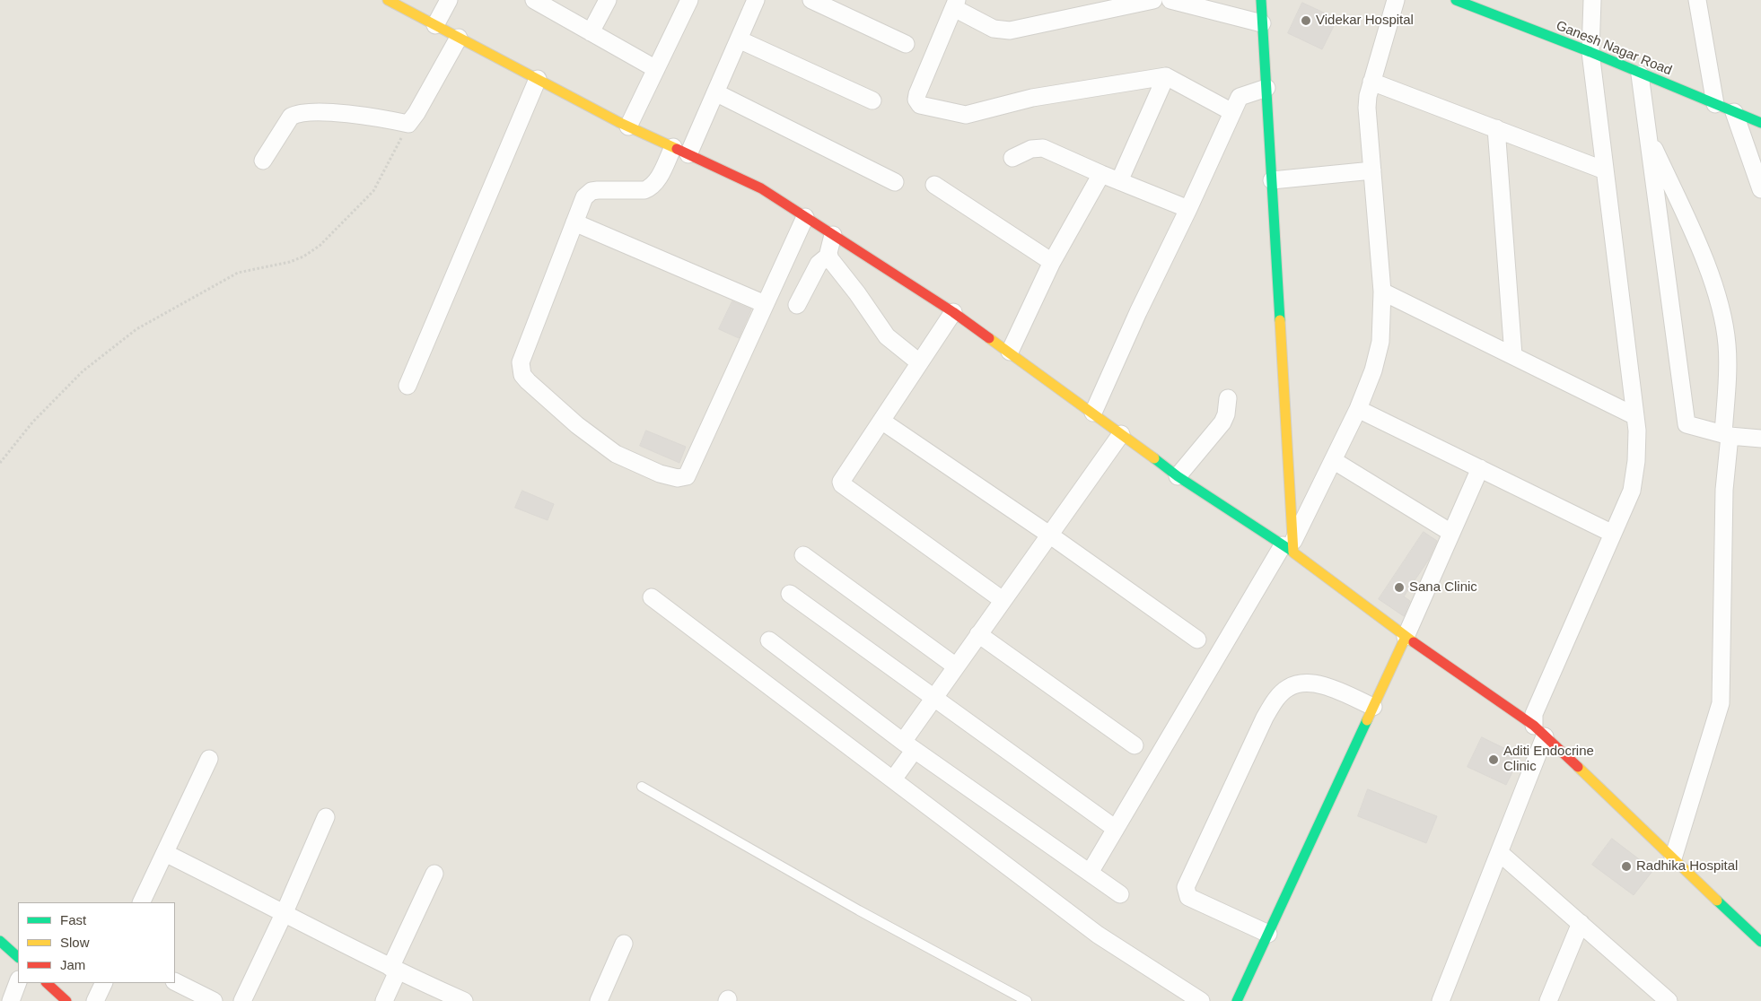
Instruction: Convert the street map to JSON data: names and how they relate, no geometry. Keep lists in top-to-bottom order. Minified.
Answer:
{"streets":{"street":["Ganesh Nagar Road"]},"places":["Videkar Hospital","Sana Clinic","Aditi Endocrine Clinic","Radhika Hospital"],"legend":["Fast","Slow","Jam"]}
